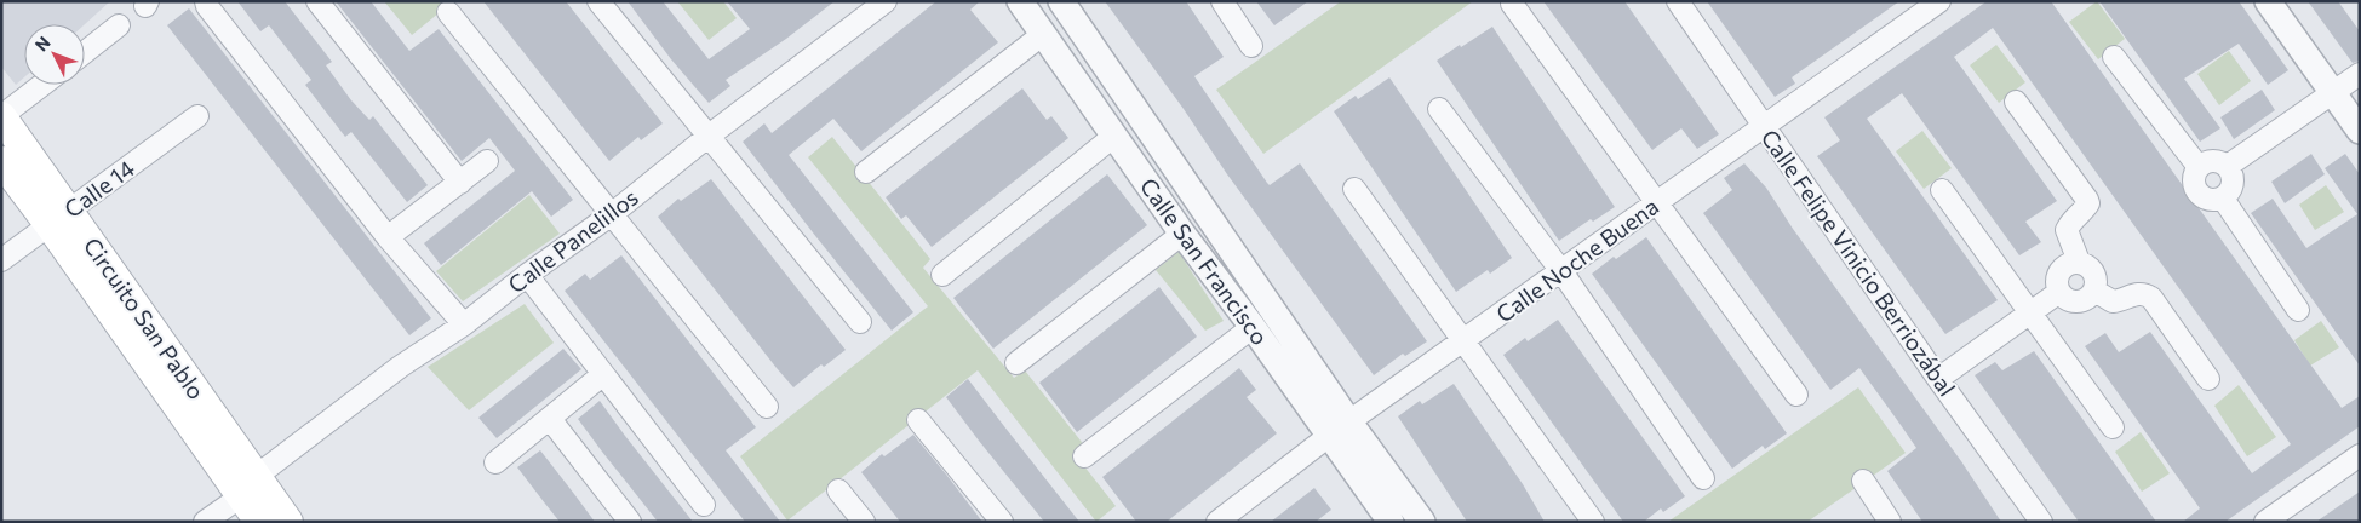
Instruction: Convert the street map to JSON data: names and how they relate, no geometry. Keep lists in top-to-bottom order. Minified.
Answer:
{"streets":{"main road":["Circuito San Pablo"],"street":["Calle 14","Calle Panelillos","Calle Noche Buena","Calle San Francisco","Calle Felipe Vinicio Berriozábal"]},"crossings":[["Calle 14","Circuito San Pablo"],["Calle Panelillos","Circuito San Pablo"],["Calle Noche Buena","Calle San Francisco"],["Calle Noche Buena","Calle Felipe Vinicio Berriozábal"]],"north":"top left"}
